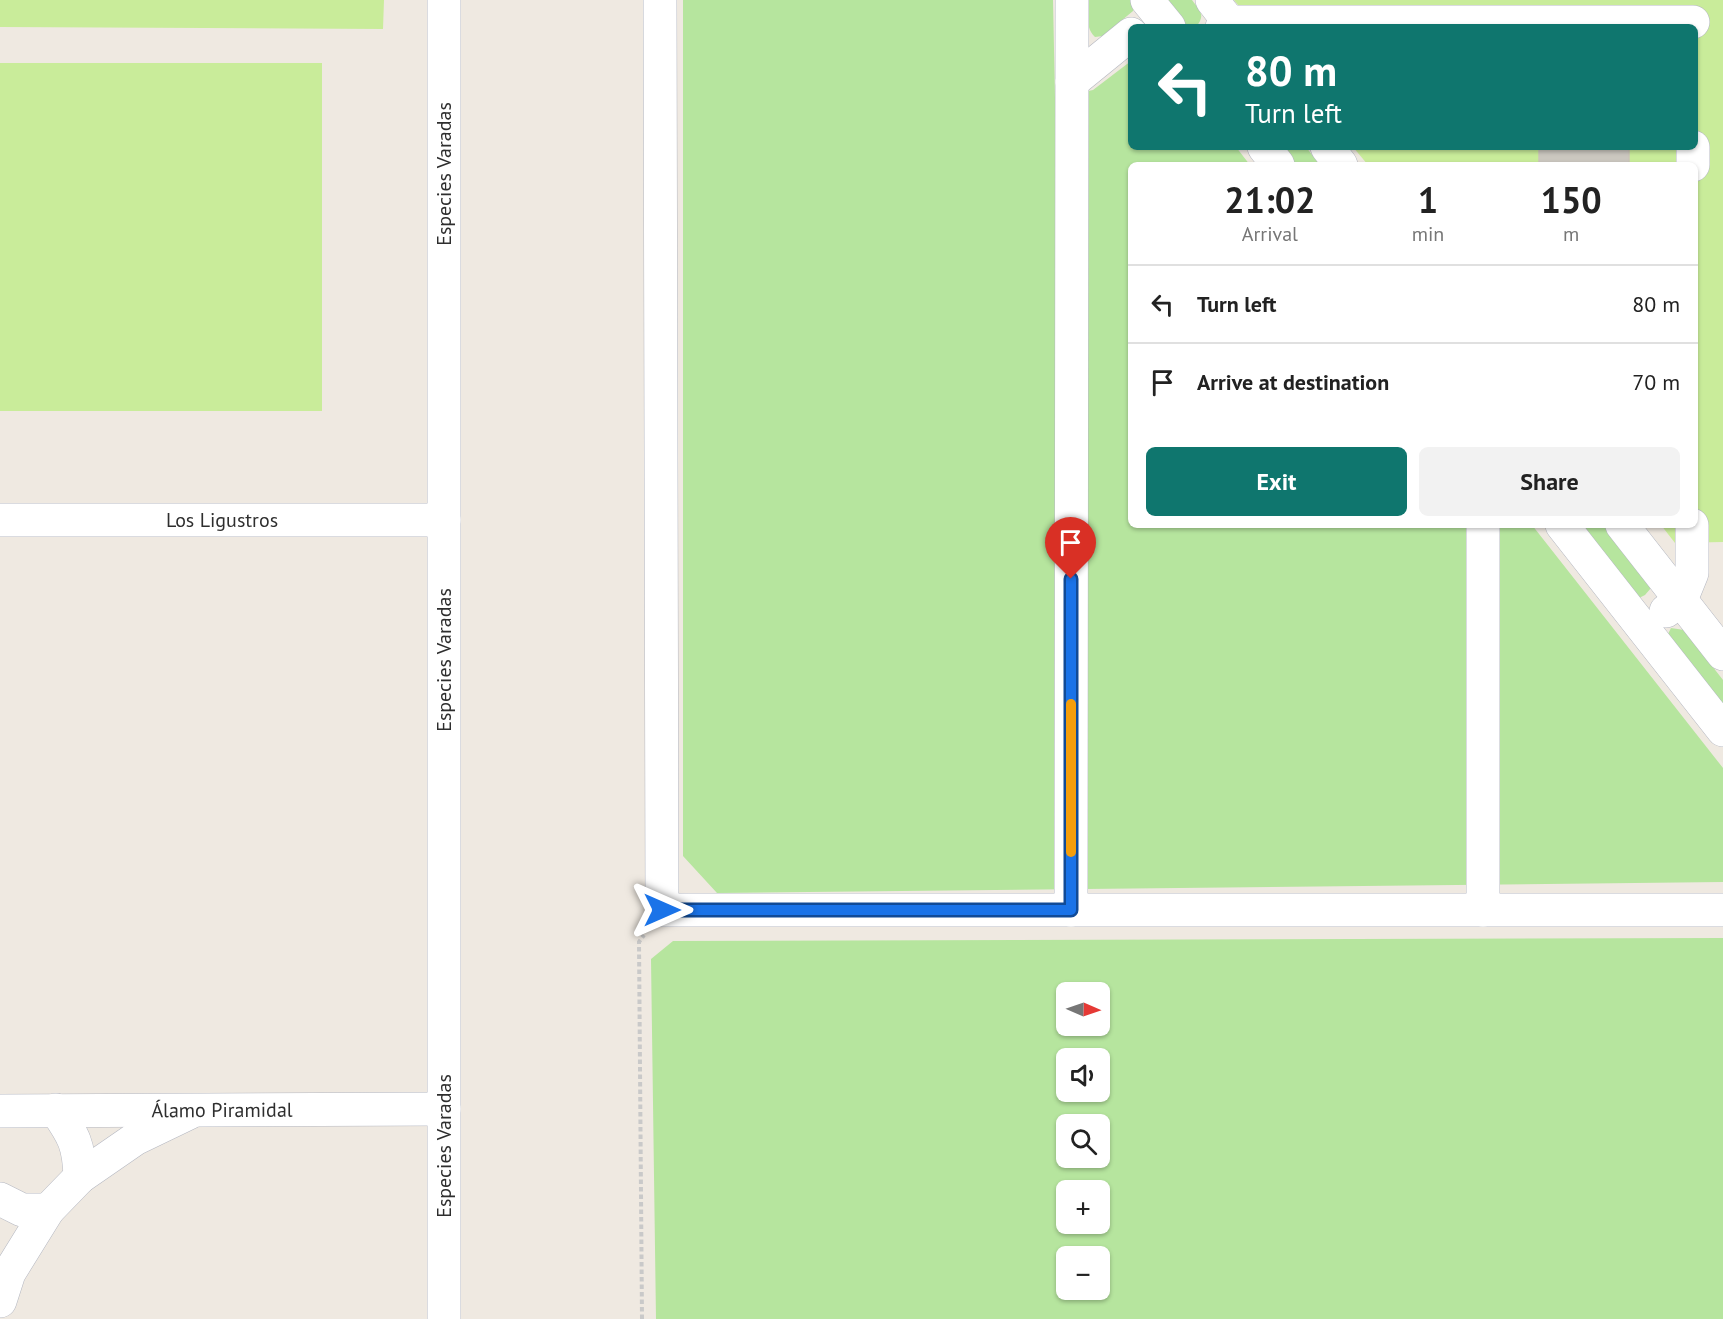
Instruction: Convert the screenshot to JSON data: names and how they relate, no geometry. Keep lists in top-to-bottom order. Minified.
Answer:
{"streets":{"street":["Especies Varadas","Los Ligustros","Álamo Piramidal"]},"crossings":[["Especies Varadas","Los Ligustros"],["Especies Varadas","Álamo Piramidal"]],"north":"right","page":{"turn":["80 m","Turn left"],"eta":["21:02","Arrival","1","min","150","m"],"list":[{"name":"Turn left","value":"80 m"},{"name":"Arrive at destination","value":"70 m"}],"buttons":["Exit","Share"],"map_buttons":["+","−"]}}
